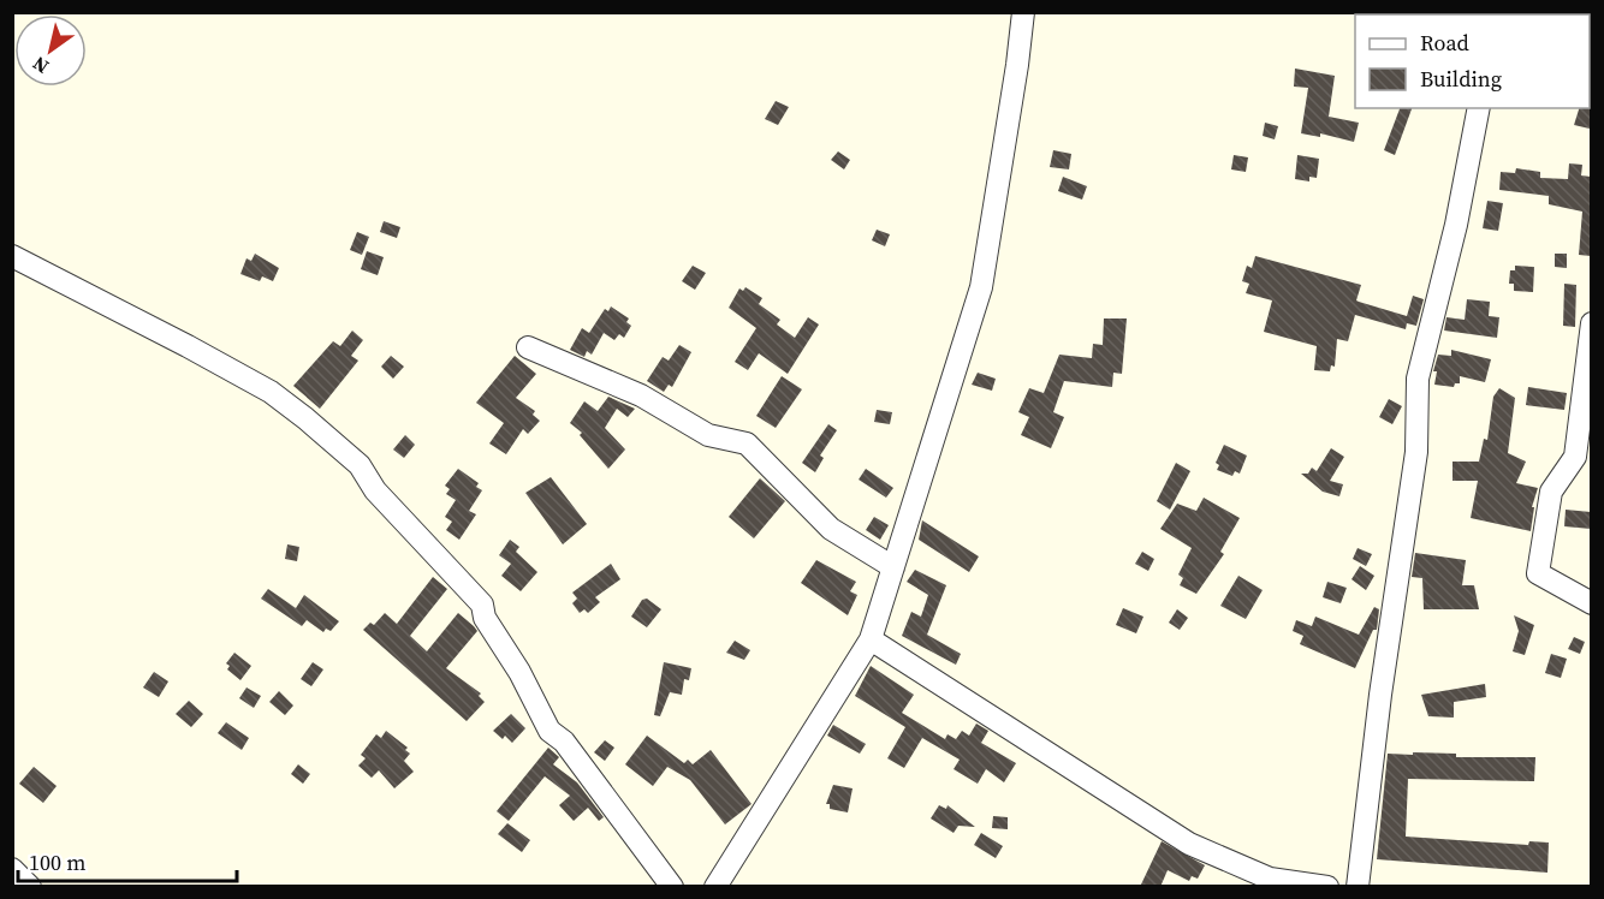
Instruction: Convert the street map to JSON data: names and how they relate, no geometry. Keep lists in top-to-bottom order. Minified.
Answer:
{"legend":["Road","Building"],"scale_bar":"100 m","north":"bottom left"}
